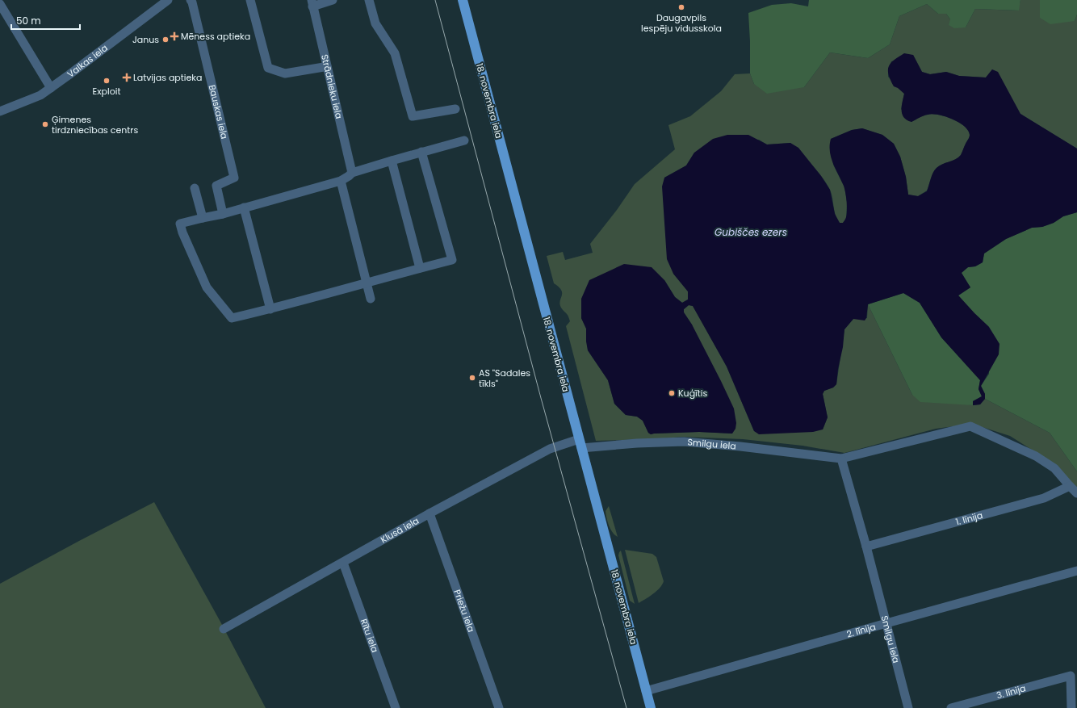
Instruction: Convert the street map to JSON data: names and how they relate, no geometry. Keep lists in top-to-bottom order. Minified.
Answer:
{"streets":{"main road":["18. novembra iela"],"street":["Valkas iela","Strādnieku iela","Bauskas iela","Smilgu iela","1. līnija","Klusā iela","Priežu iela","2. līnija","Rītu iela","3. līnija"]},"crossings":[["18. novembra iela","Smilgu iela"],["18. novembra iela","Klusā iela"],["18. novembra iela","2. līnija"],["Smilgu iela","1. līnija"],["Smilgu iela","Klusā iela"],["Smilgu iela","2. līnija"],["Klusā iela","Priežu iela"],["Klusā iela","Rītu iela"]],"water":["Gubiščes ezers"],"places":{"other":["Daugavpils Iespēju vidusskola","Janus","Exploit","Ģimenes tirdzniecības centrs","AS \"Sadales tīkls\"","Kuģītis"],"health":["Mēness aptieka","Latvijas aptieka"]},"scale_bar":"50 m"}
